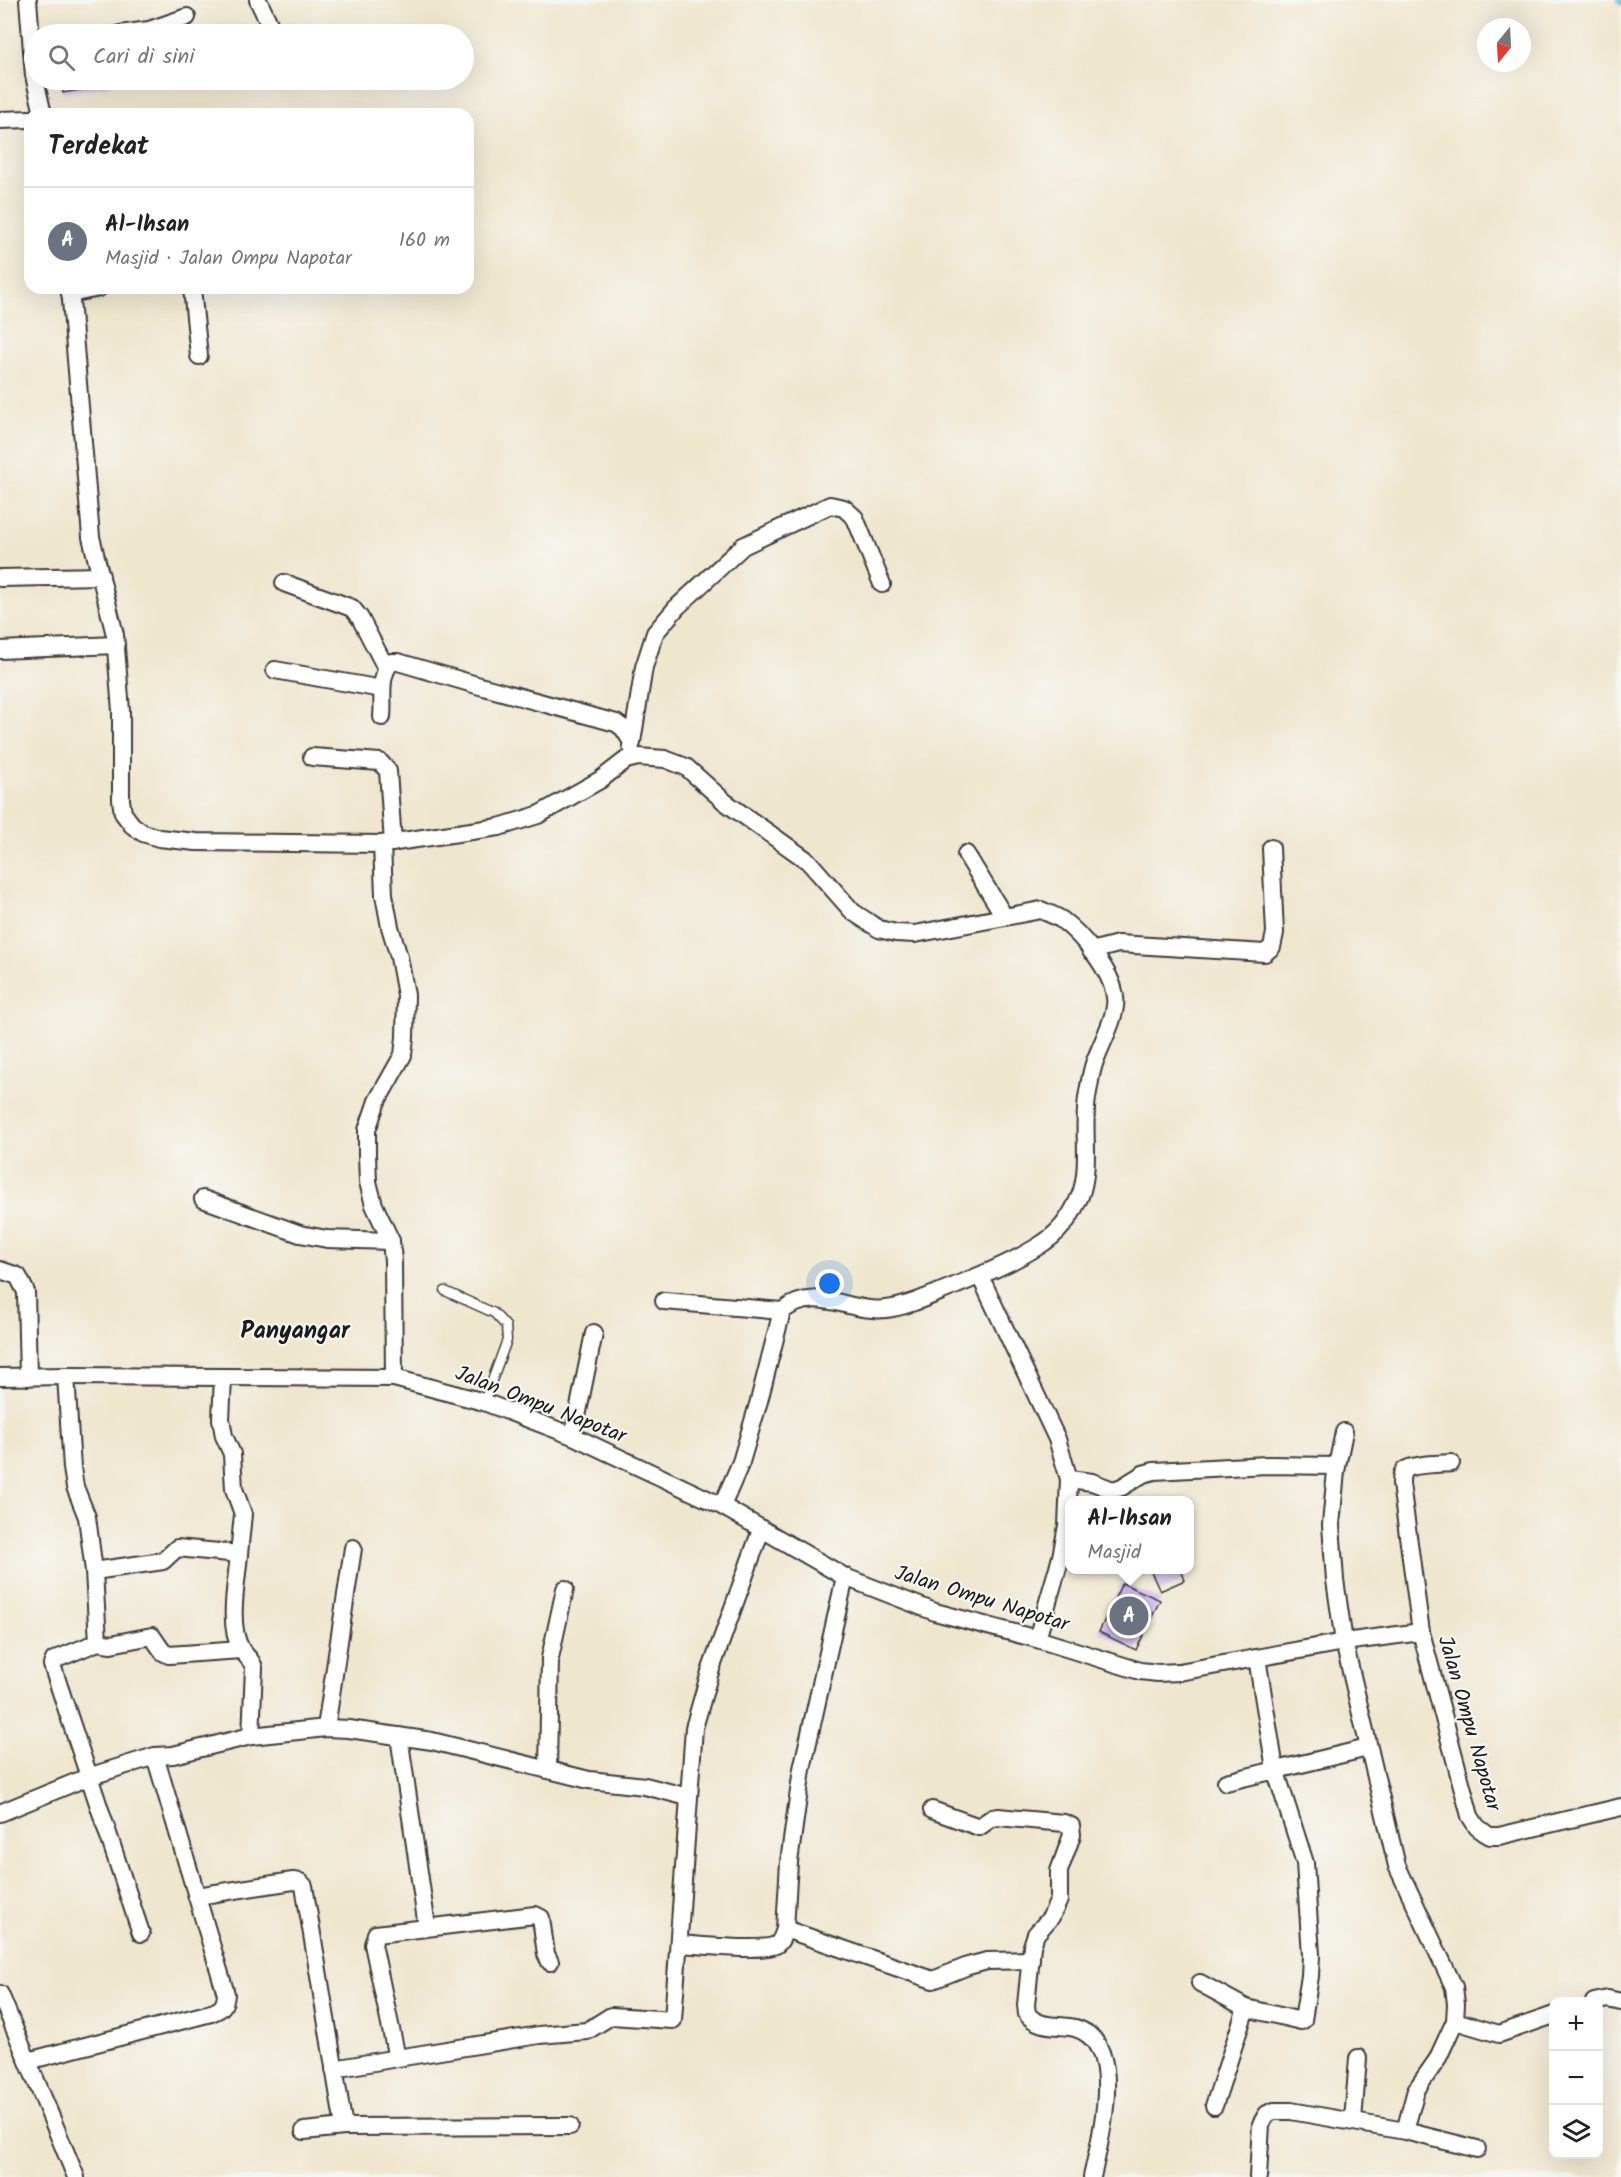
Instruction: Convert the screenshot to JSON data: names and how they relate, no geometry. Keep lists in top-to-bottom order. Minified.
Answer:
{"streets":{"street":["Jalan Ompu Napotar"]},"districts":["Panyangar"],"north":"bottom","page":{"search":"Cari di sini","heading":"Terdekat","list":[{"mark":"A","name":"Al-Ihsan","note":"Masjid · Jalan Ompu Napotar","value":"160 m"}],"popup":["Al-Ihsan","Masjid"],"pins":"A","map_buttons":["+","−"]}}
